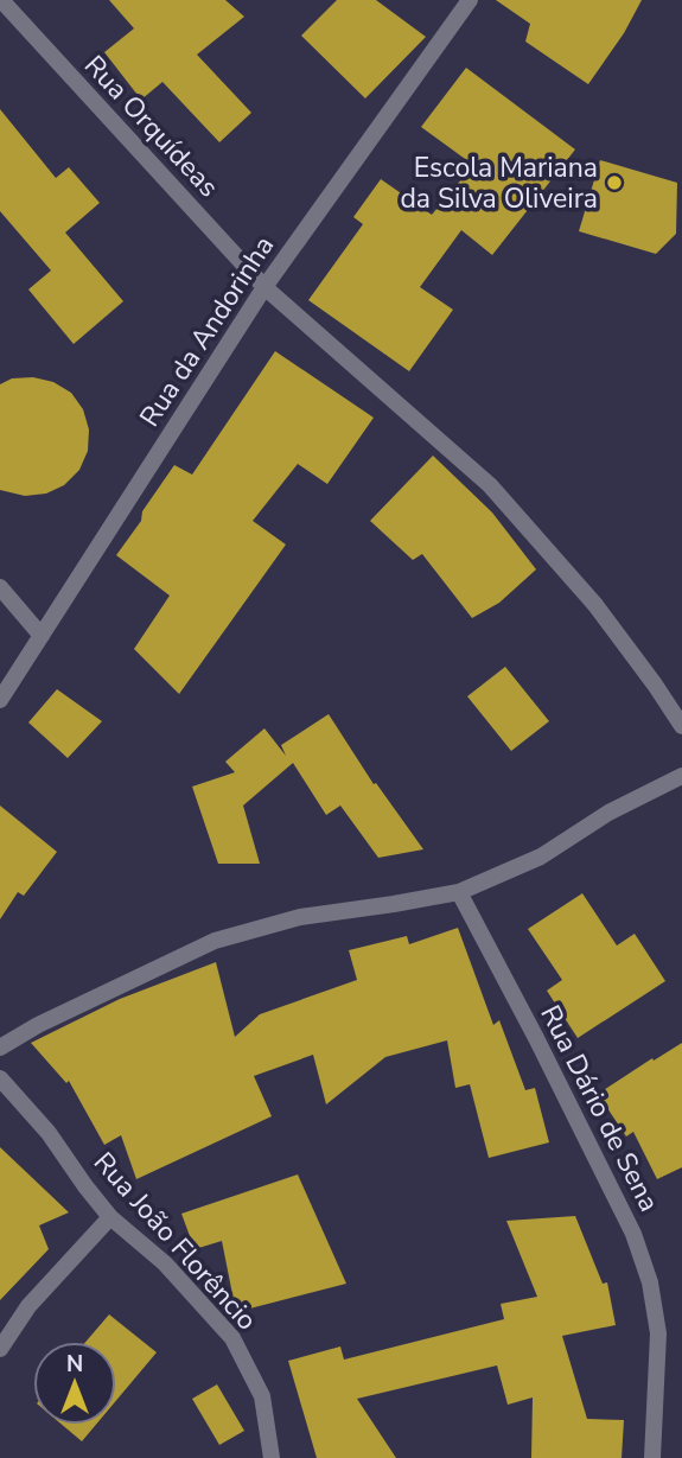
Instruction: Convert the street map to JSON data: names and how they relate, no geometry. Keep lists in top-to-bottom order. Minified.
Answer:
{"streets":{"street":["Rua Orquídeas","Rua da Andorinha","Rua Dário de Sena","Rua João Florêncio"]},"crossings":[["Rua Orquídeas","Rua da Andorinha"]],"places":["Escola Mariana da Silva Oliveira"],"north":"top"}
